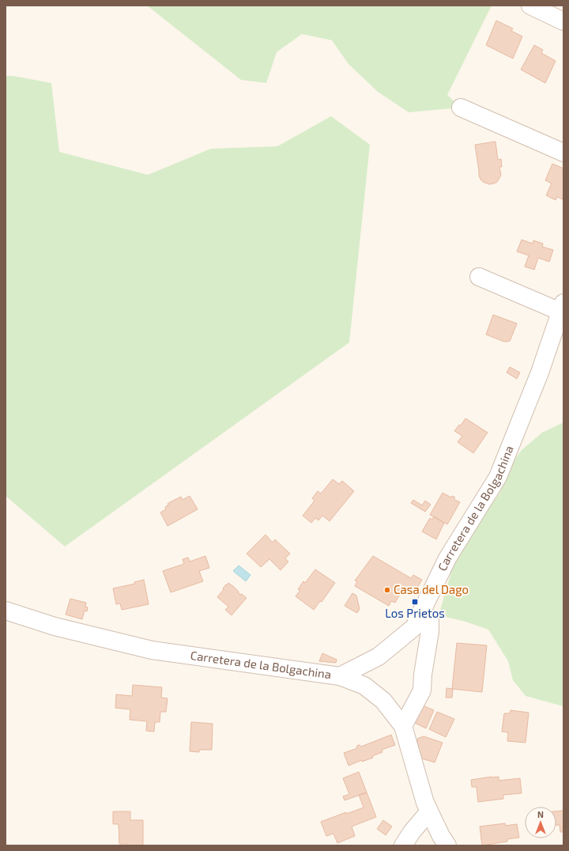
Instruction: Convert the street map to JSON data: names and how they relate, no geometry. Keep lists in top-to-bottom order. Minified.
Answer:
{"streets":{"street":["Carretera de la Bolgachina"]},"places":{"other":["Casa del Dago"],"transit":["Los Prietos"]},"north":"top"}
